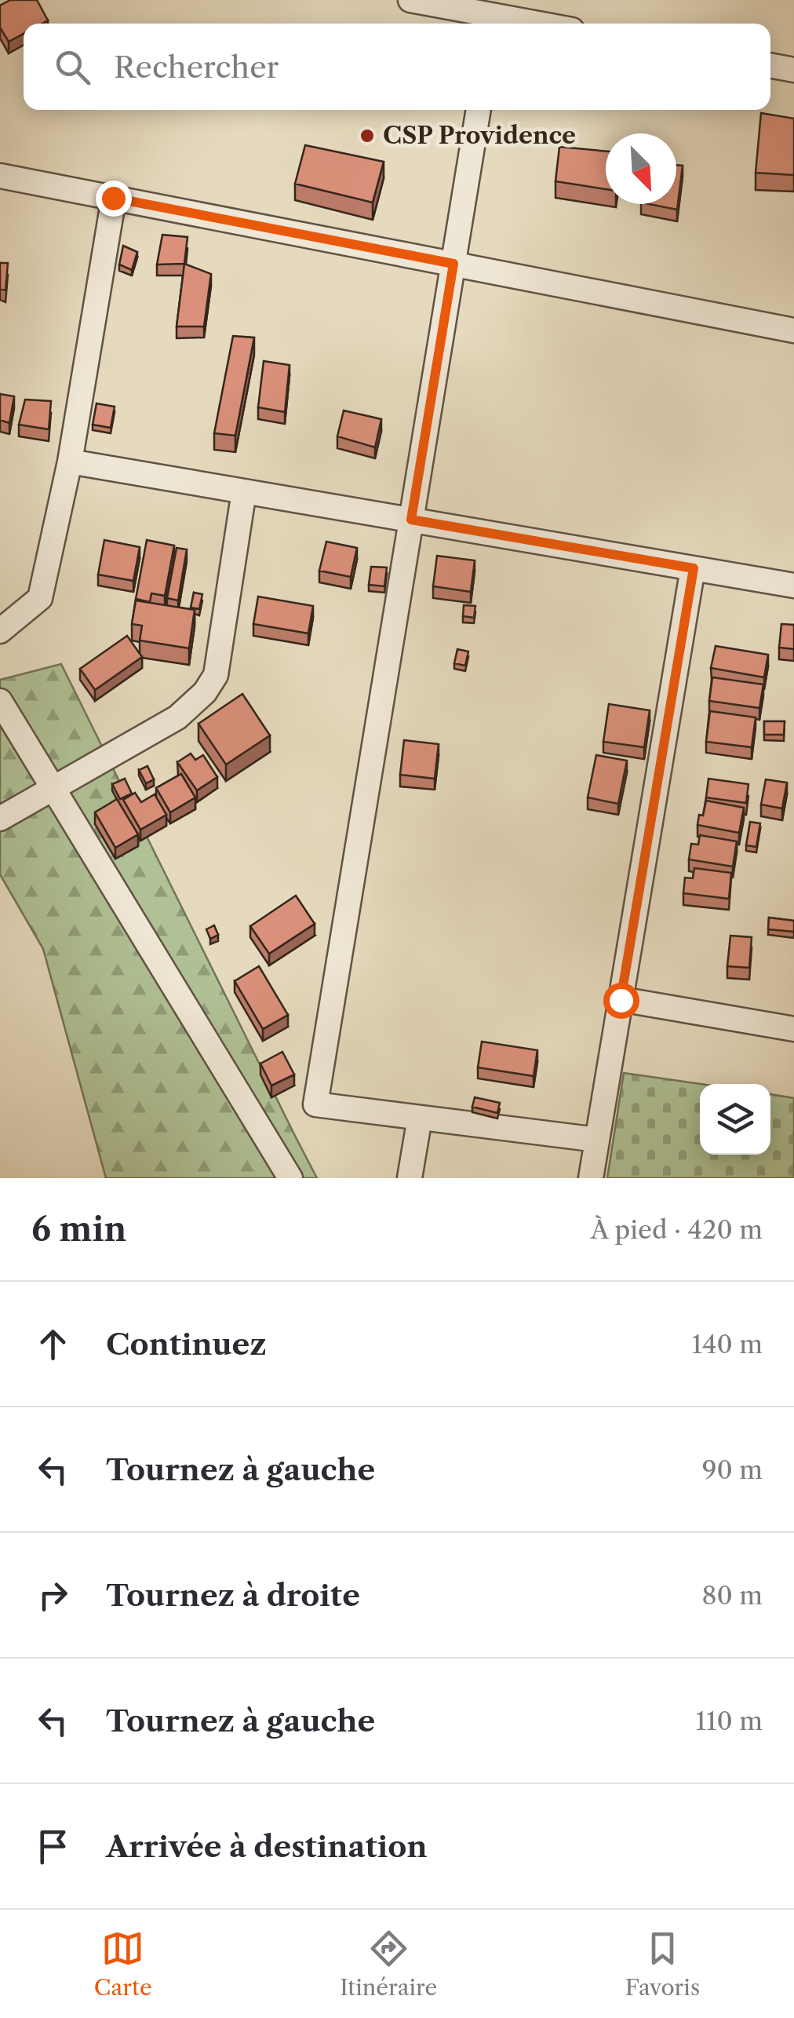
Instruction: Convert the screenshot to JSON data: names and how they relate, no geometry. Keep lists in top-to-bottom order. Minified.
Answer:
{"places":["CSP Providence"],"north":"bottom right","page":{"search":"Rechercher","heading":["6 min","À pied · 420 m"],"list":[["Continuez","140 m"],["Tournez à gauche","90 m"],["Tournez à droite","80 m"],["Tournez à gauche","110 m"],"Arrivée à destination"],"nav":["Carte","Itinéraire","Favoris"]}}
